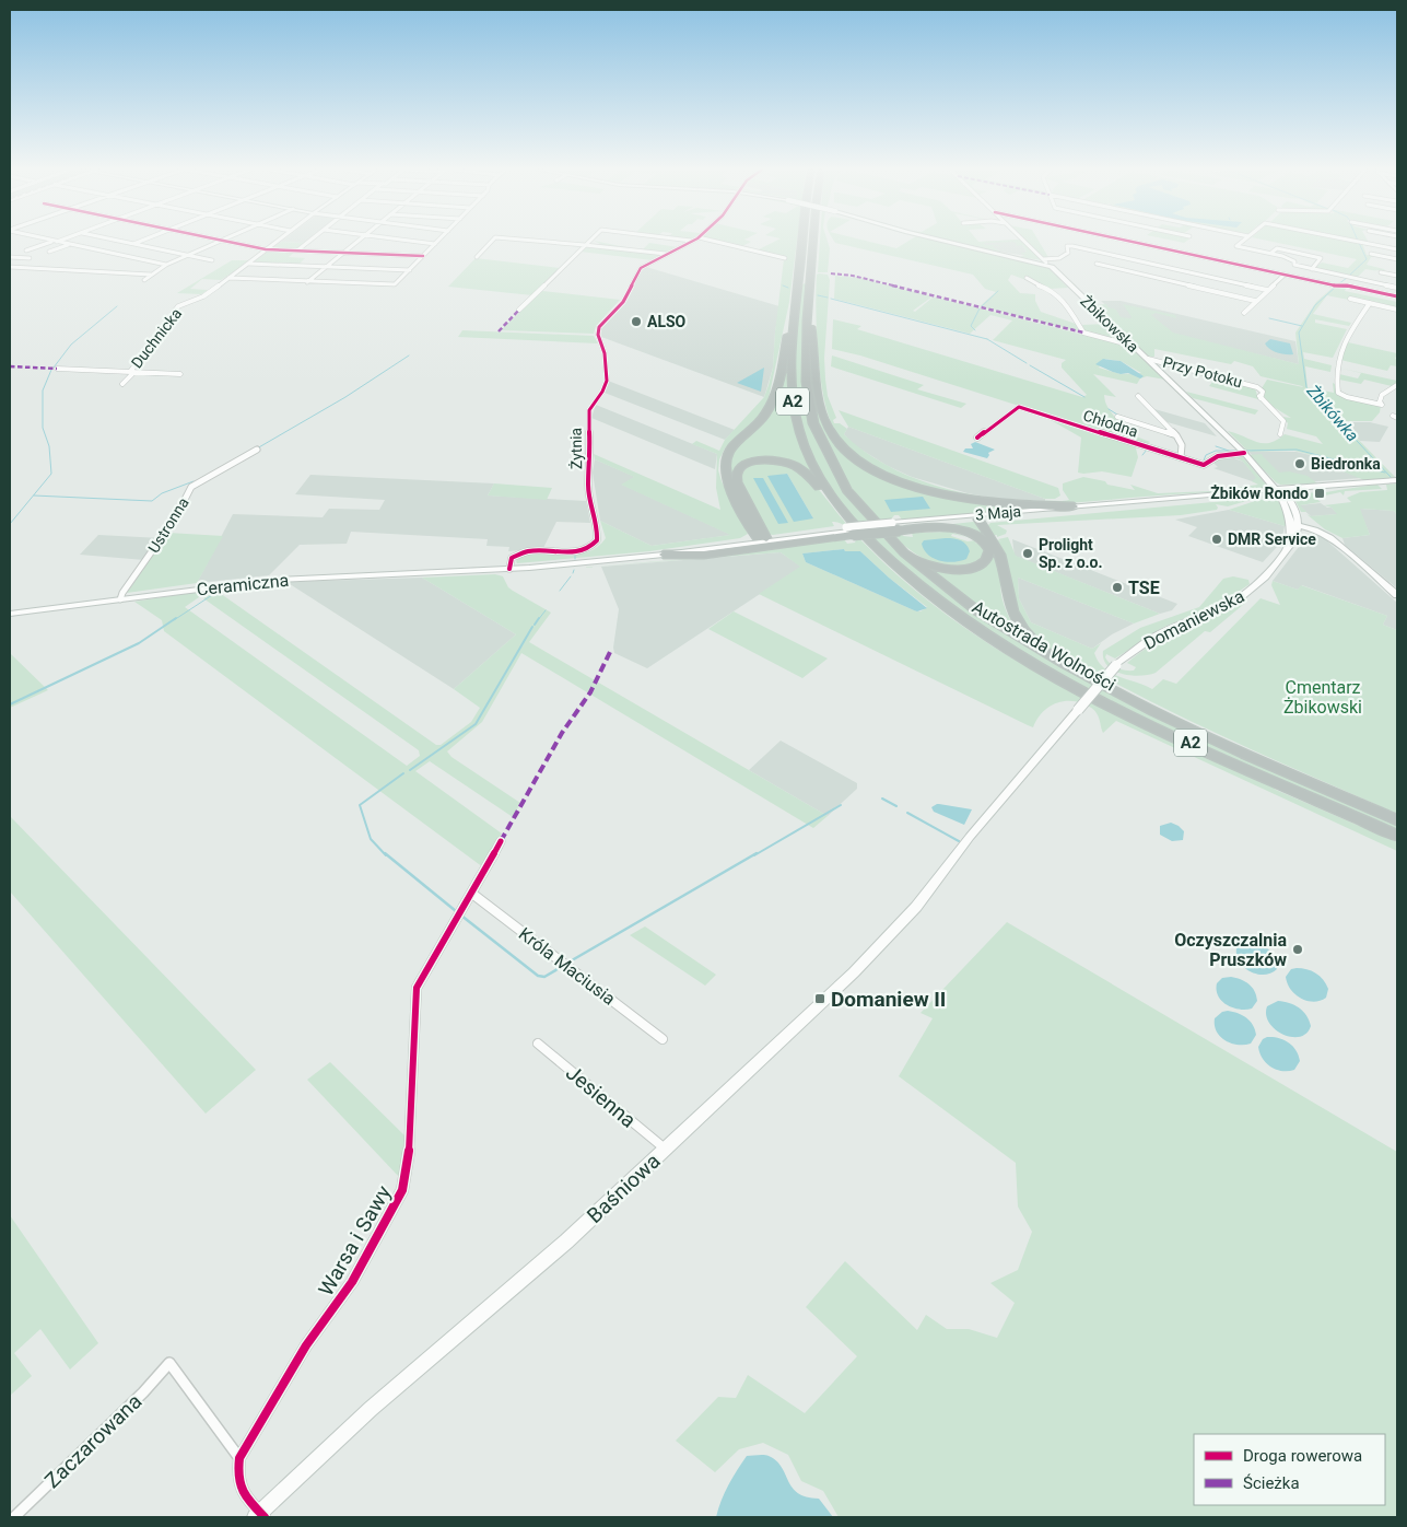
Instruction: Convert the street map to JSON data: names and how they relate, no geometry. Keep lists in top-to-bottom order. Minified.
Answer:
{"streets":{"highway":["A2","Autostrada Wolności"],"main road":["Żbikowska","3 Maja","Ceramiczna","Domaniewska","Baśniowa"],"street":["Duchnicka","Przy Potoku","Chłodna","Żytnia","Ustronna","Króla Maciusia","Jesienna","Warsa i Sawy","Zaczarowana"]},"crossings":[["Żbikowska","Przy Potoku"],["Żbikowska","Chłodna"],["Żbikowska","3 Maja"],["Ustronna","Ceramiczna"],["Domaniewska","Baśniowa"],["Króla Maciusia","Warsa i Sawy"],["Jesienna","Baśniowa"],["Warsa i Sawy","Zaczarowana"]],"water":["Żbikówka"],"parks":["Cmentarz Żbikowski"],"places":{"other":["ALSO","Biedronka","DMR Service","Prolight Sp. z o.o.","TSE","Oczyszczalnia Pruszków"],"transit":["Żbików Rondo","Domaniew II"]},"legend":["Droga rowerowa","Ścieżka"]}
